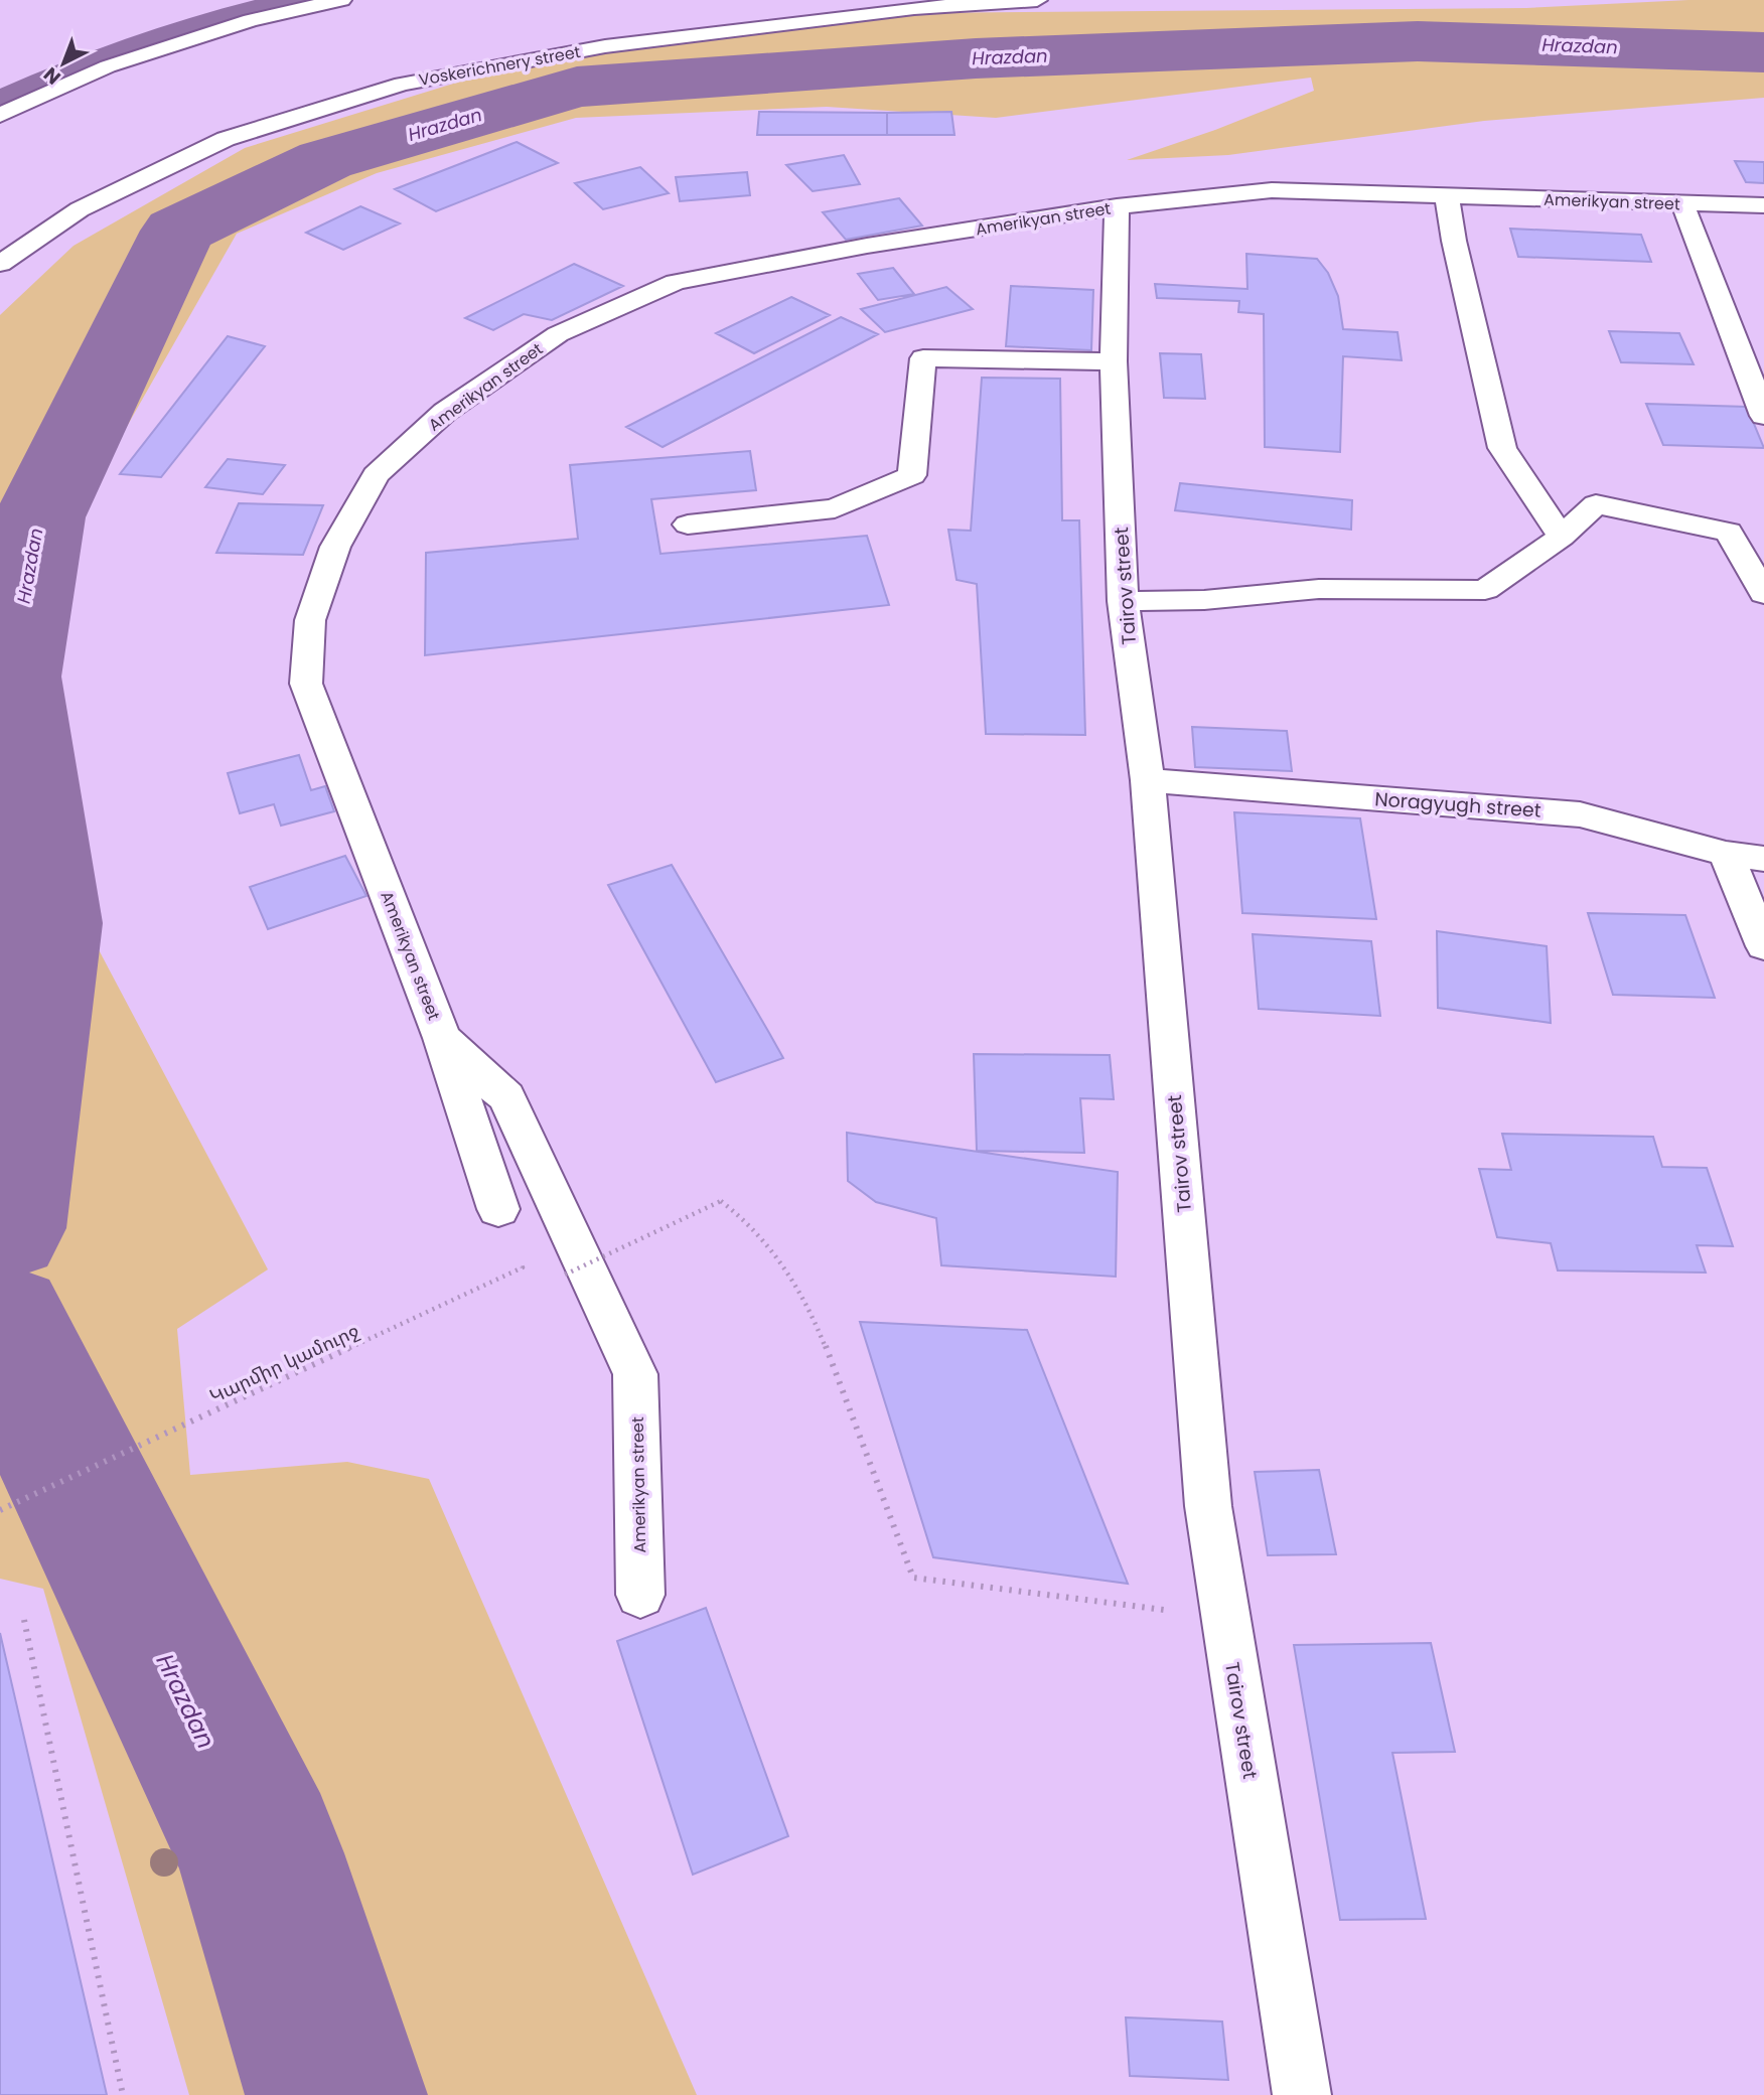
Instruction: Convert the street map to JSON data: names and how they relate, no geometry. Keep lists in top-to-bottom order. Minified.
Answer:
{"streets":{"street":["Voskerichnery street","Amerikyan street","Tairov street","Noragyugh street"],"path":["Կարմիր կամուրջ"]},"crossings":[["Amerikyan street","Tairov street"],["Tairov street","Noragyugh street"]],"water":["Hrazdan"],"north":"bottom left"}
